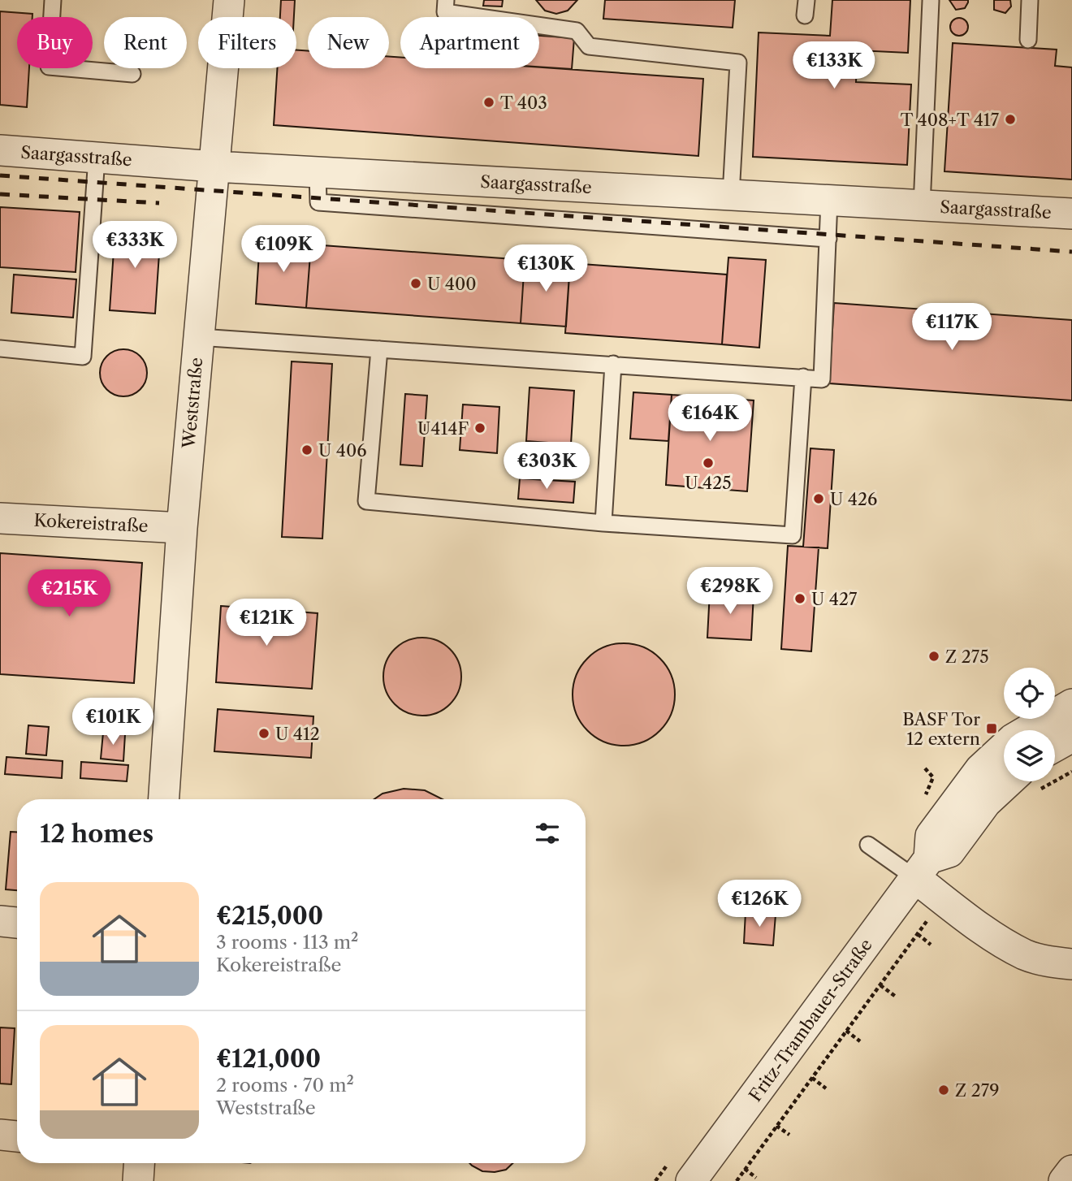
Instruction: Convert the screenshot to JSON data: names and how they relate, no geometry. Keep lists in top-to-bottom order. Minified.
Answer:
{"streets":{"street":["Saargasstraße","Weststraße","Kokereistraße","Fritz-Trambauer-Straße"]},"crossings":[["Saargasstraße","Weststraße"],["Weststraße","Kokereistraße"]],"places":{"other":["T 403","T 408+T 417","U 400","U414F","U 406","U 425","U 426","U 427","Z 275","U 412","Z 279"],"transit":["BASF Tor 12 extern"]},"page":{"chip":["Buy","Rent","Filters","New","Apartment"],"price":["€133K","€333K","€109K","€130K","€117K","€164K","€303K","€298K","€215K","€121K","€101K","€126K"],"heading":"12 homes","list":[{"name":"€215,000","note":"3 rooms · 113 m² · Kokereistraße"},{"name":"€121,000","note":"2 rooms · 70 m² · Weststraße"}]}}
